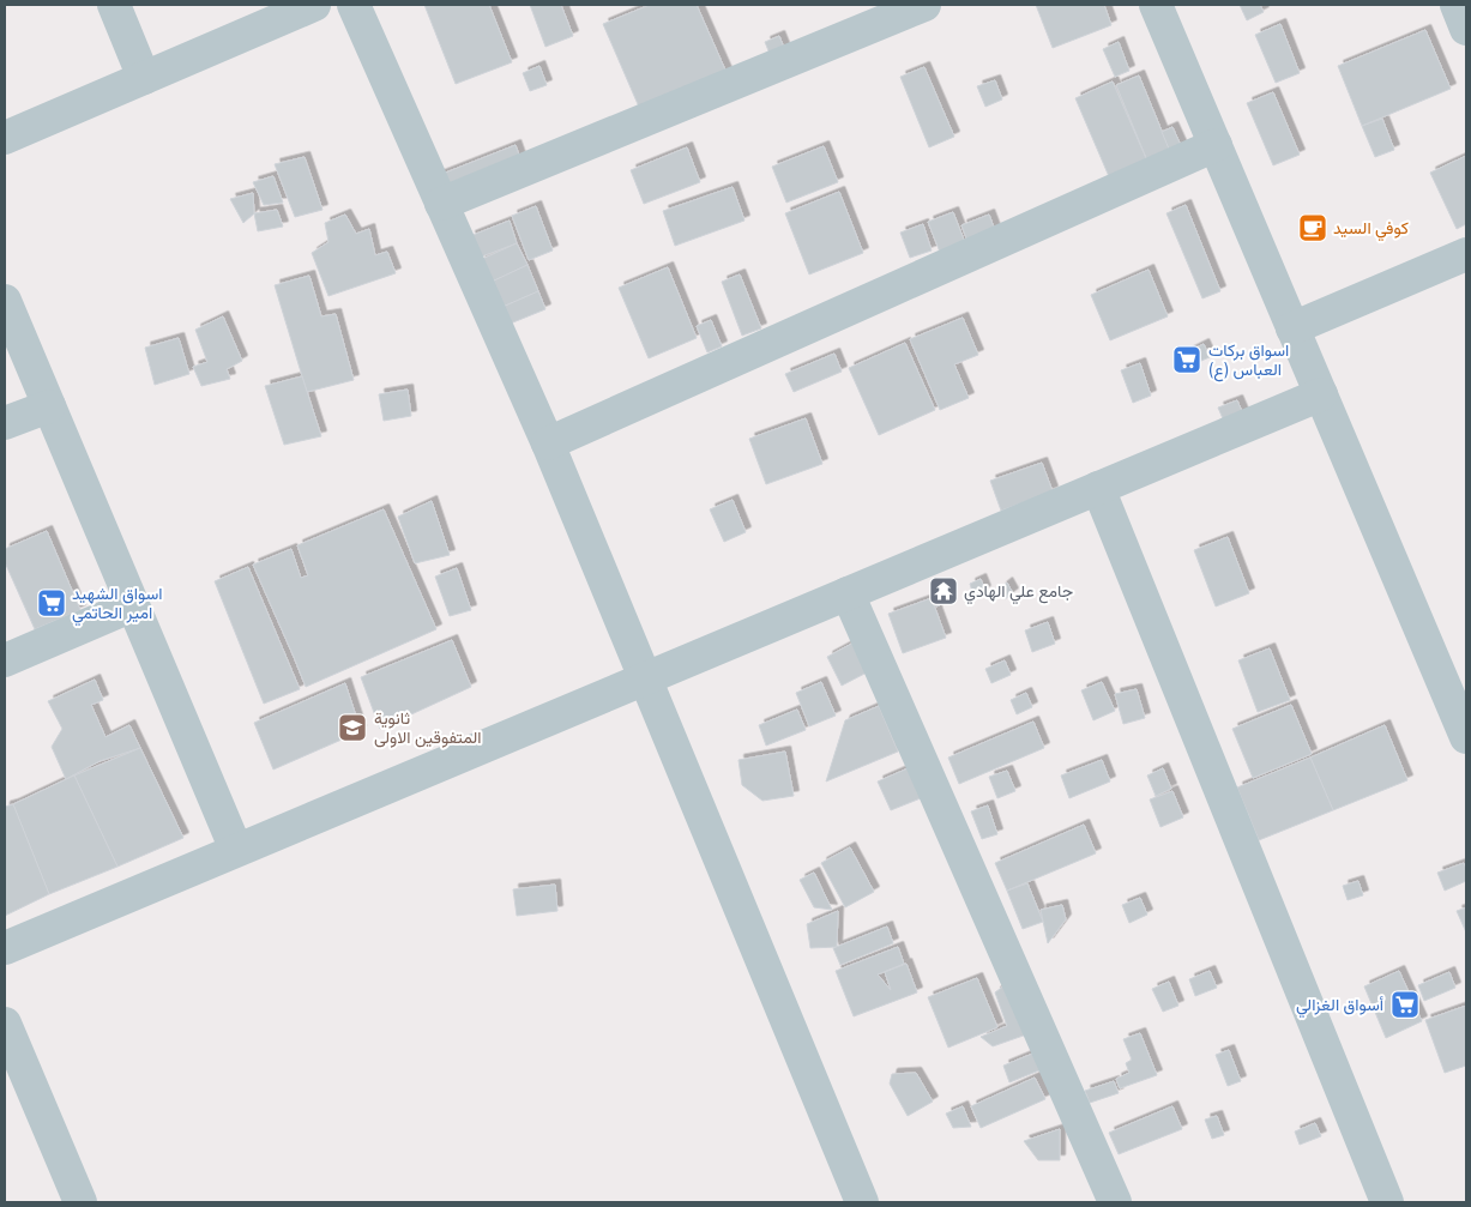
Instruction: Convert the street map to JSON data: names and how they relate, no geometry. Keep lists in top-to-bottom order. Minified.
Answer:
{"places":{"cafe":["كوفي السيد"],"supermarket":["اسواق بركات العباس (ع)","اسواق الشهيد امير الحاتمي","أسواق الغزالي"],"temple":["جامع علي الهادي"],"school or university":["ثانوية المتفوقين الاولى"]}}
